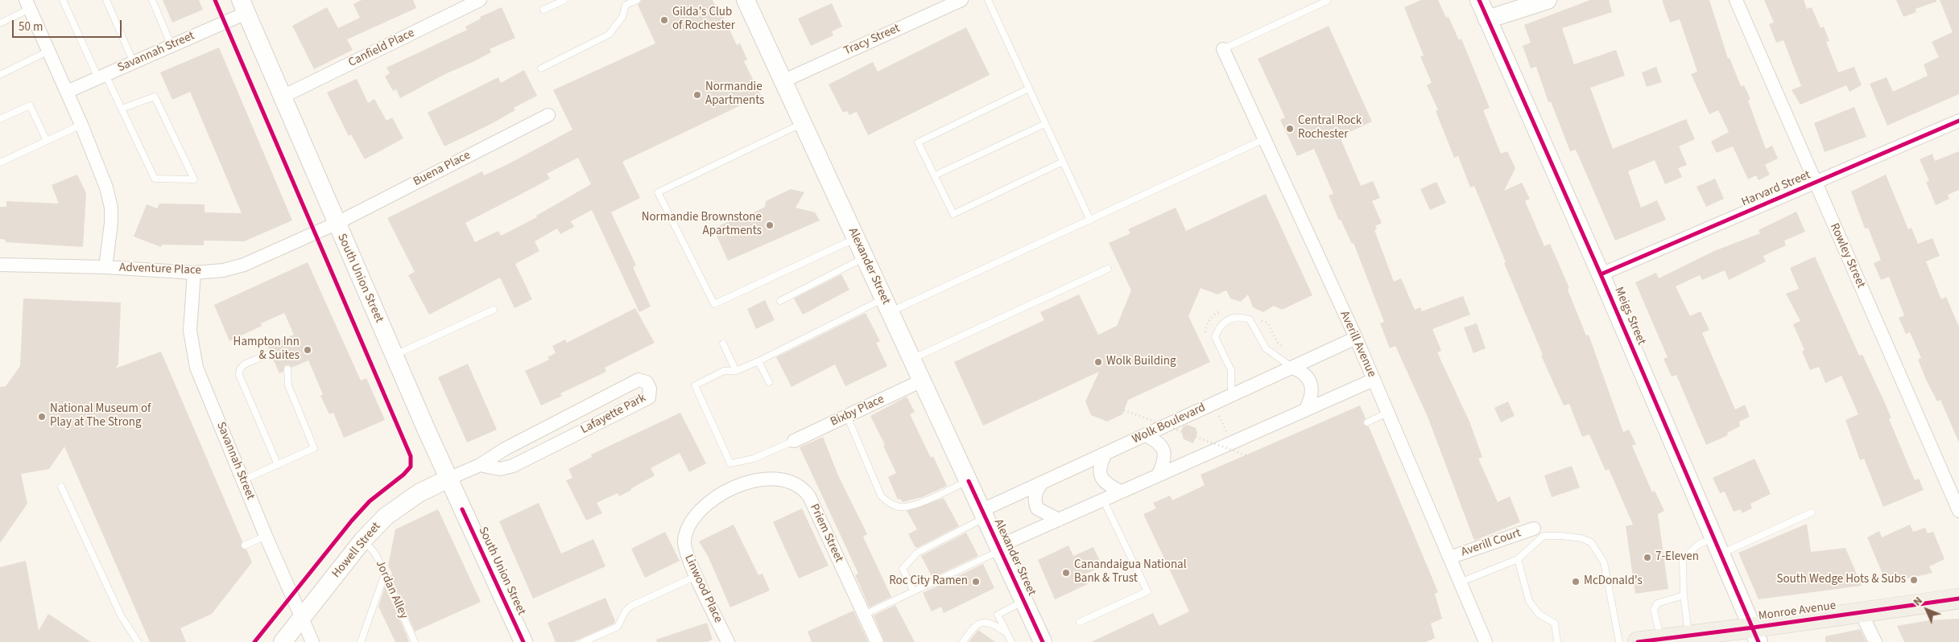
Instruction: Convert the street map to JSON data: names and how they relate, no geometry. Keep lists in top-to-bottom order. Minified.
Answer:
{"streets":{"main road":["Monroe Avenue"],"street":["Tracy Street","Canfield Place","Savannah Street","Buena Place","Harvard Street","Rowley Street","Alexander Street","Adventure Place","South Union Street","Meigs Street","Averill Avenue","Bixby Place","Lafayette Park","Wolk Boulevard","Priem Street","Averill Court","Howell Street","Linwood Place"],"lane":["Jordan Alley"]},"crossings":[["Tracy Street","Alexander Street"],["Canfield Place","South Union Street"],["Savannah Street","Adventure Place"],["Savannah Street","South Union Street"],["Savannah Street","Howell Street"],["Buena Place","Adventure Place"],["Buena Place","South Union Street"],["Harvard Street","Rowley Street"],["Harvard Street","Meigs Street"],["Alexander Street","Bixby Place"],["Alexander Street","Wolk Boulevard"],["Adventure Place","South Union Street"],["South Union Street","Howell Street"],["Meigs Street","Monroe Avenue"],["Averill Avenue","Wolk Boulevard"],["Averill Avenue","Averill Court"],["Priem Street","Linwood Place"],["Howell Street","Jordan Alley"]],"places":["Gilda's Club of Rochester","Normandie Apartments","Central Rock Rochester","Normandie Brownstone Apartments","Hampton Inn & Suites","Wolk Building","National Museum of Play at The Strong","7-Eleven","Canandaigua National Bank & Trust","South Wedge Hots & Subs","Roc City Ramen","McDonald's"],"scale_bar":"50 m","north":"top left"}
